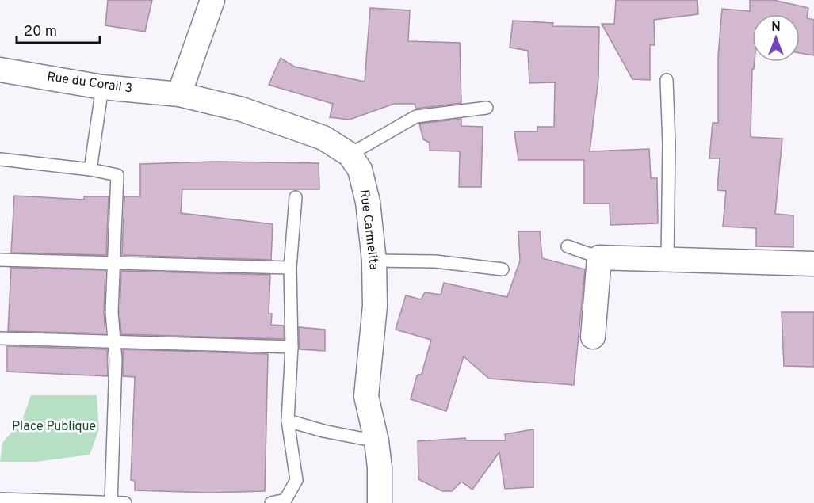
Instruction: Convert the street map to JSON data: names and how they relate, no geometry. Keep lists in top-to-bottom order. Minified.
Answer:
{"streets":{"street":["Rue du Corail 3","Rue Carmelita"]},"crossings":[["Rue du Corail 3","Rue Carmelita"]],"parks":["Place Publique"],"scale_bar":"20 m","north":"top"}
